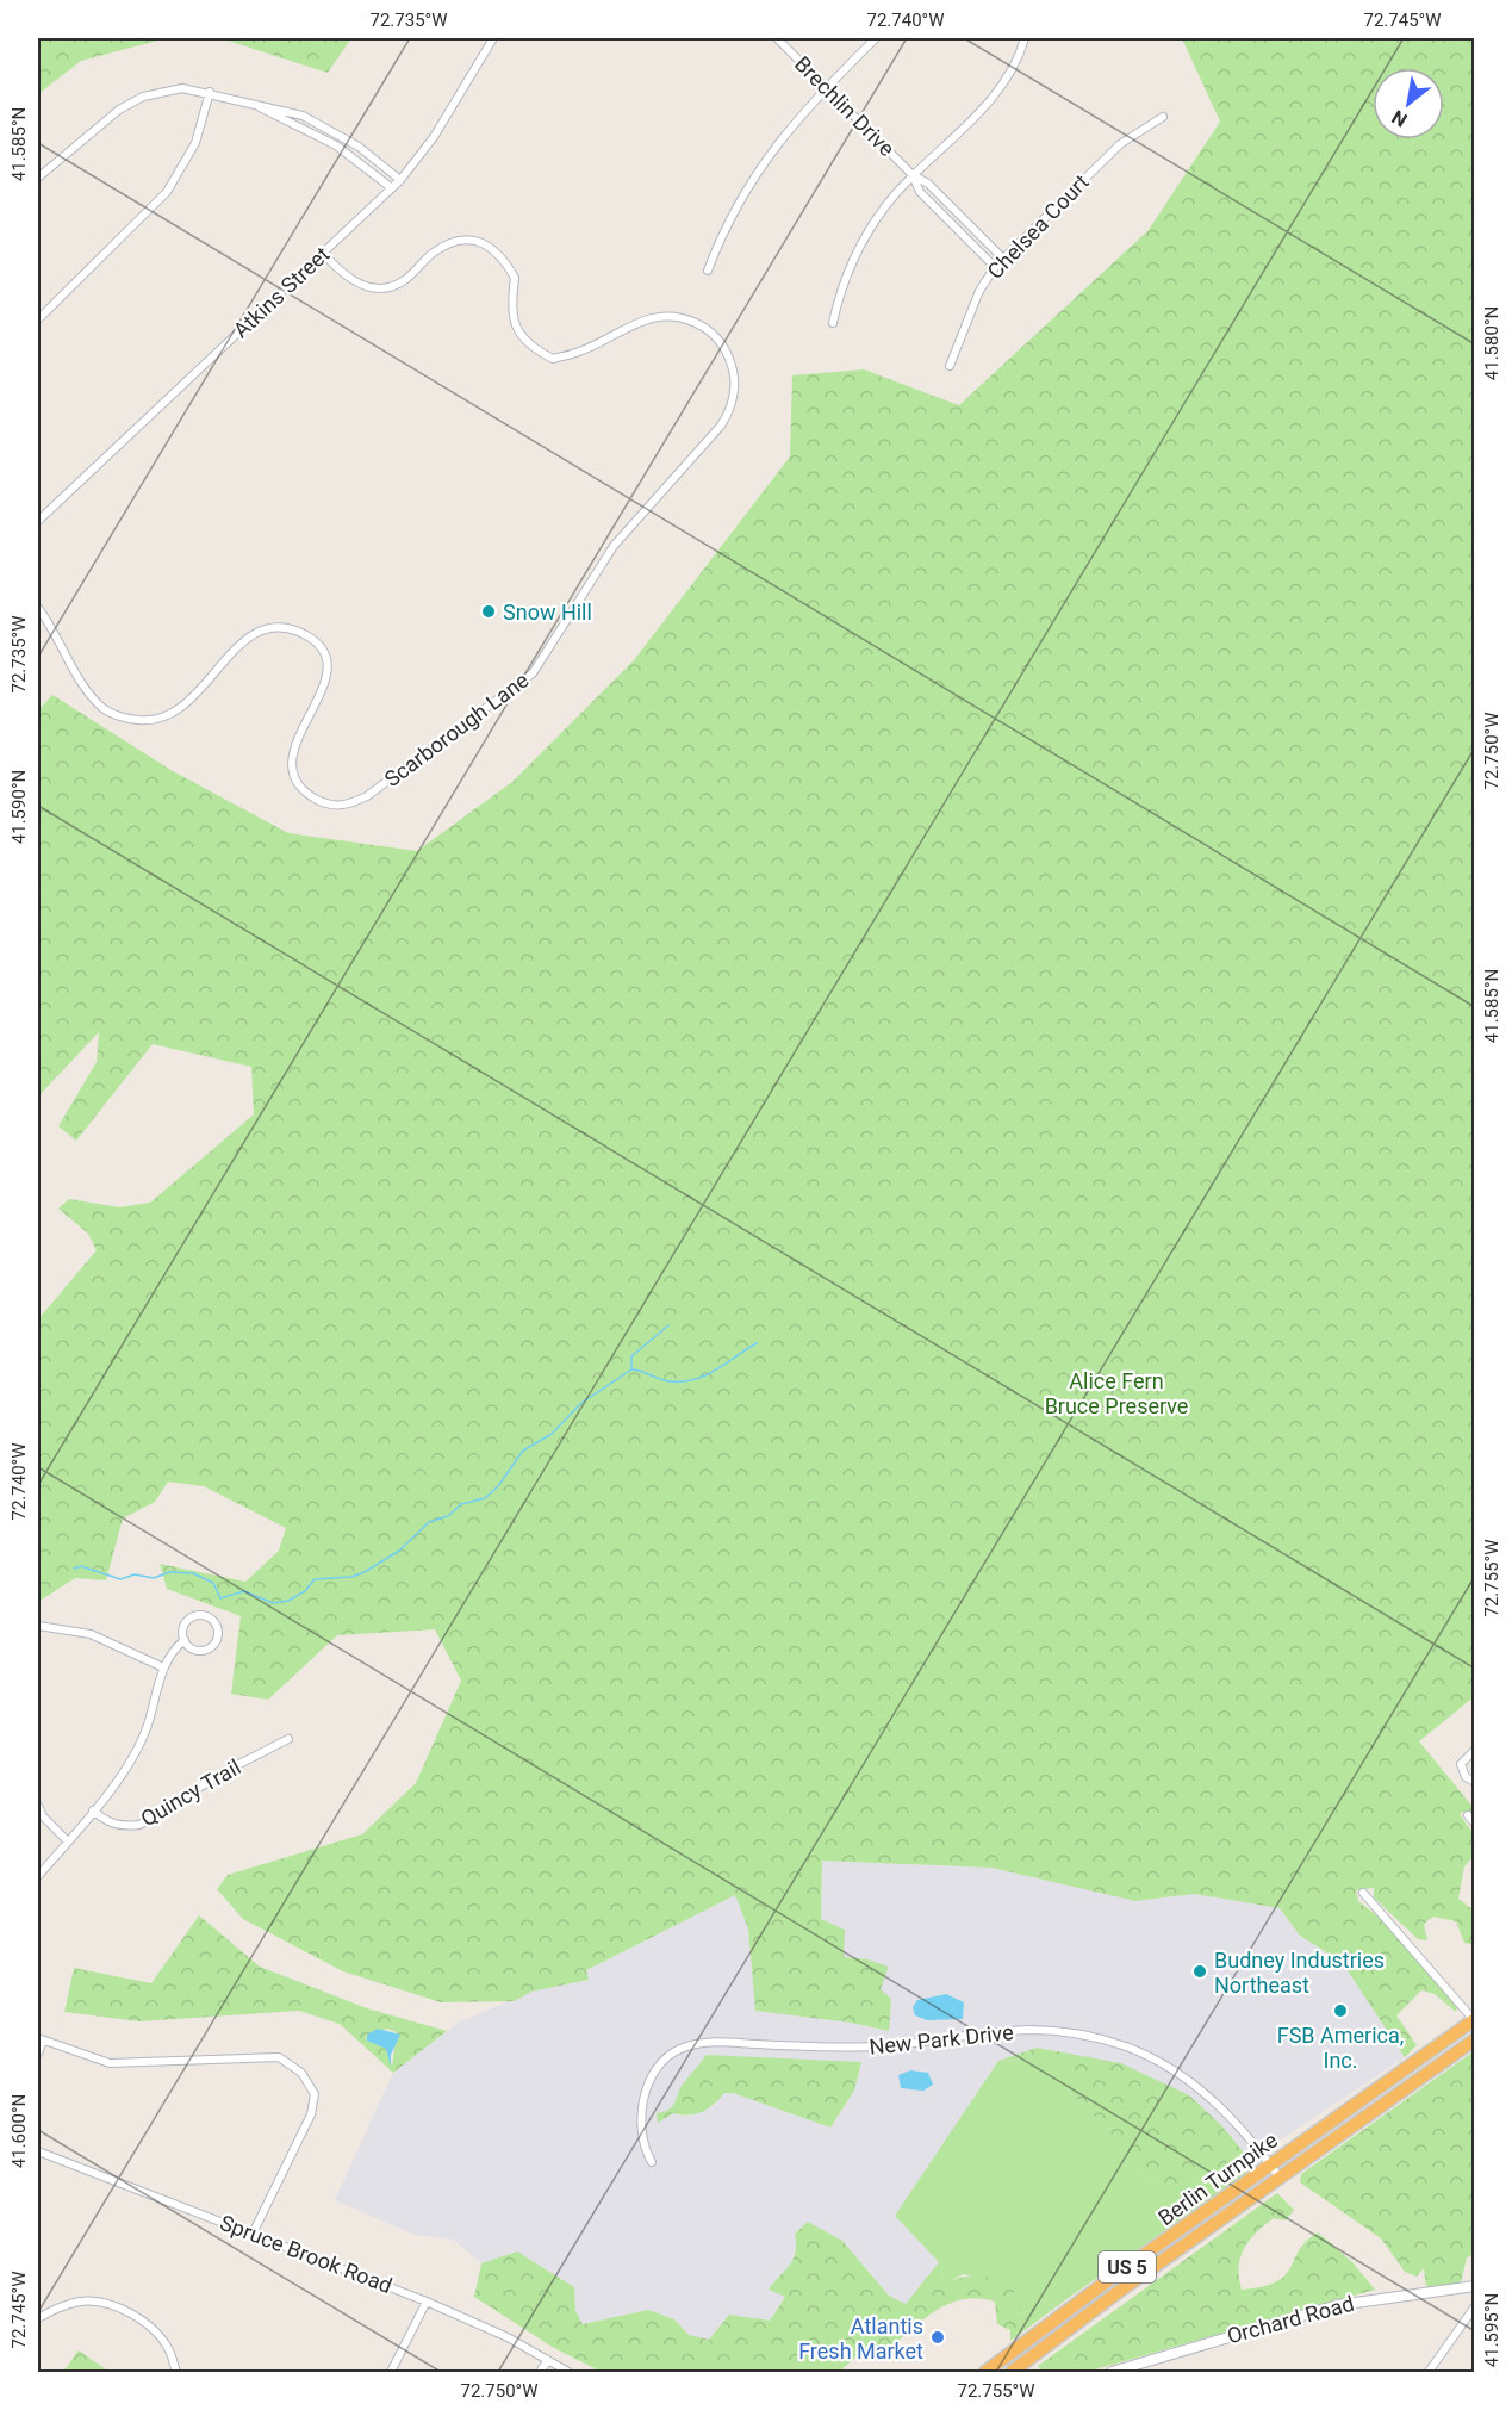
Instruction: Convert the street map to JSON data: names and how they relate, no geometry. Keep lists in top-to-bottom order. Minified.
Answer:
{"streets":{"highway":["Berlin Turnpike","US 5"],"street":["Brechlin Drive","Chelsea Court","Atkins Street","Scarborough Lane","Quincy Trail","New Park Drive","Spruce Brook Road","Orchard Road"]},"crossings":[["Brechlin Drive","Chelsea Court"],["Atkins Street","Scarborough Lane"],["New Park Drive","Berlin Turnpike"]],"parks":["Alice Fern Bruce Preserve"],"places":["Snow Hill","Budney Industries Northeast","FSB America, Inc.","Atlantis Fresh Market"],"north":"bottom left","coordinates":["72.735°W","72.740°W","72.745°W","41.585°N","41.580°N","72.750°W","41.590°N","72.755°W","41.600°N","41.595°N"]}
